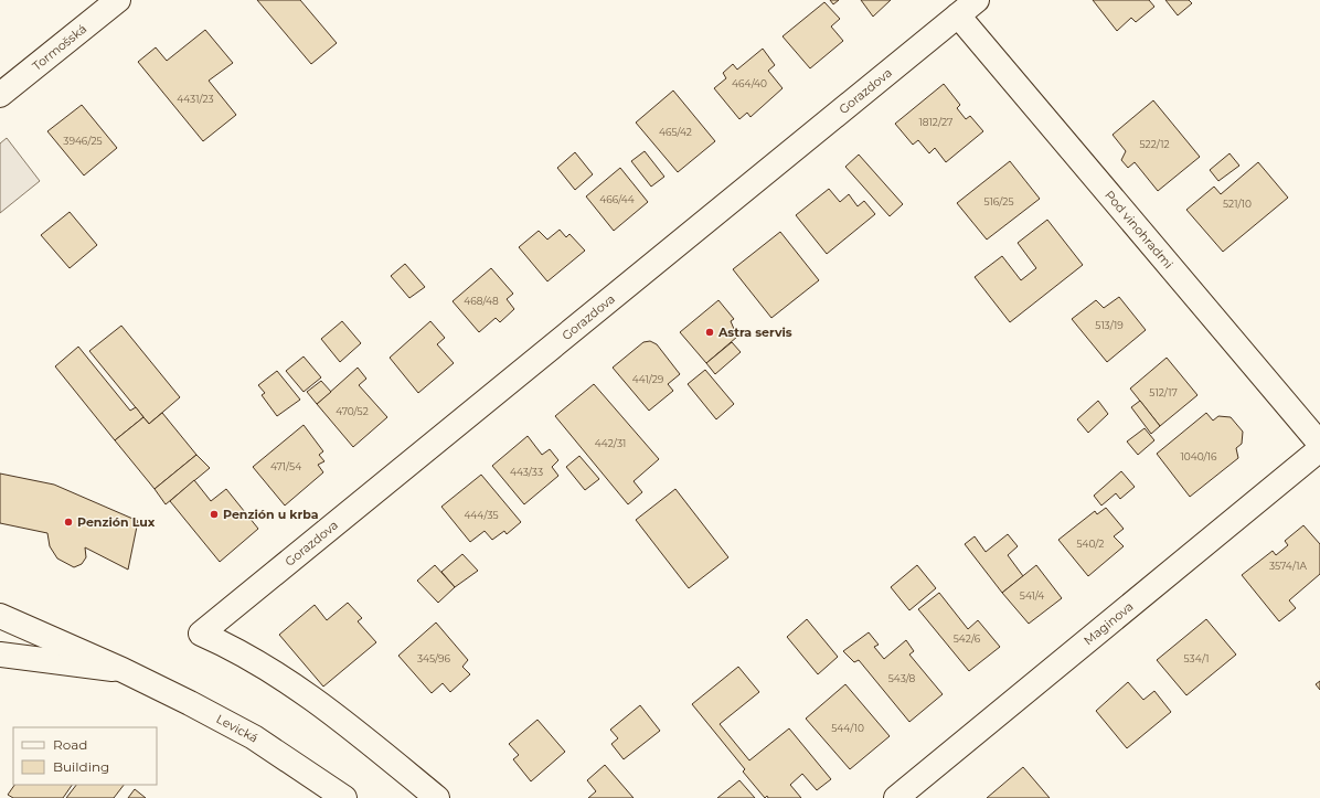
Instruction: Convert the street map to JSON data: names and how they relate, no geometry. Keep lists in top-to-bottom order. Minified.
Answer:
{"streets":{"street":["Tormošská","Gorazdova","Pod vinohradmi","Maginova","Levická"]},"crossings":[["Gorazdova","Pod vinohradmi"]],"places":["Astra servis","Penzión u krba","Penzión Lux"],"house_numbers":["464/40","4431/23","1812/27","465/42","3946/25","522/12","466/44","516/25","521/10","468/48","513/19","441/29","512/17","470/52","442/31","1040/16","471/54","443/33","444/35","540/2","3574/1A","541/4","542/6","345/96","534/1","543/8","544/10"],"legend":["Road","Building"]}
